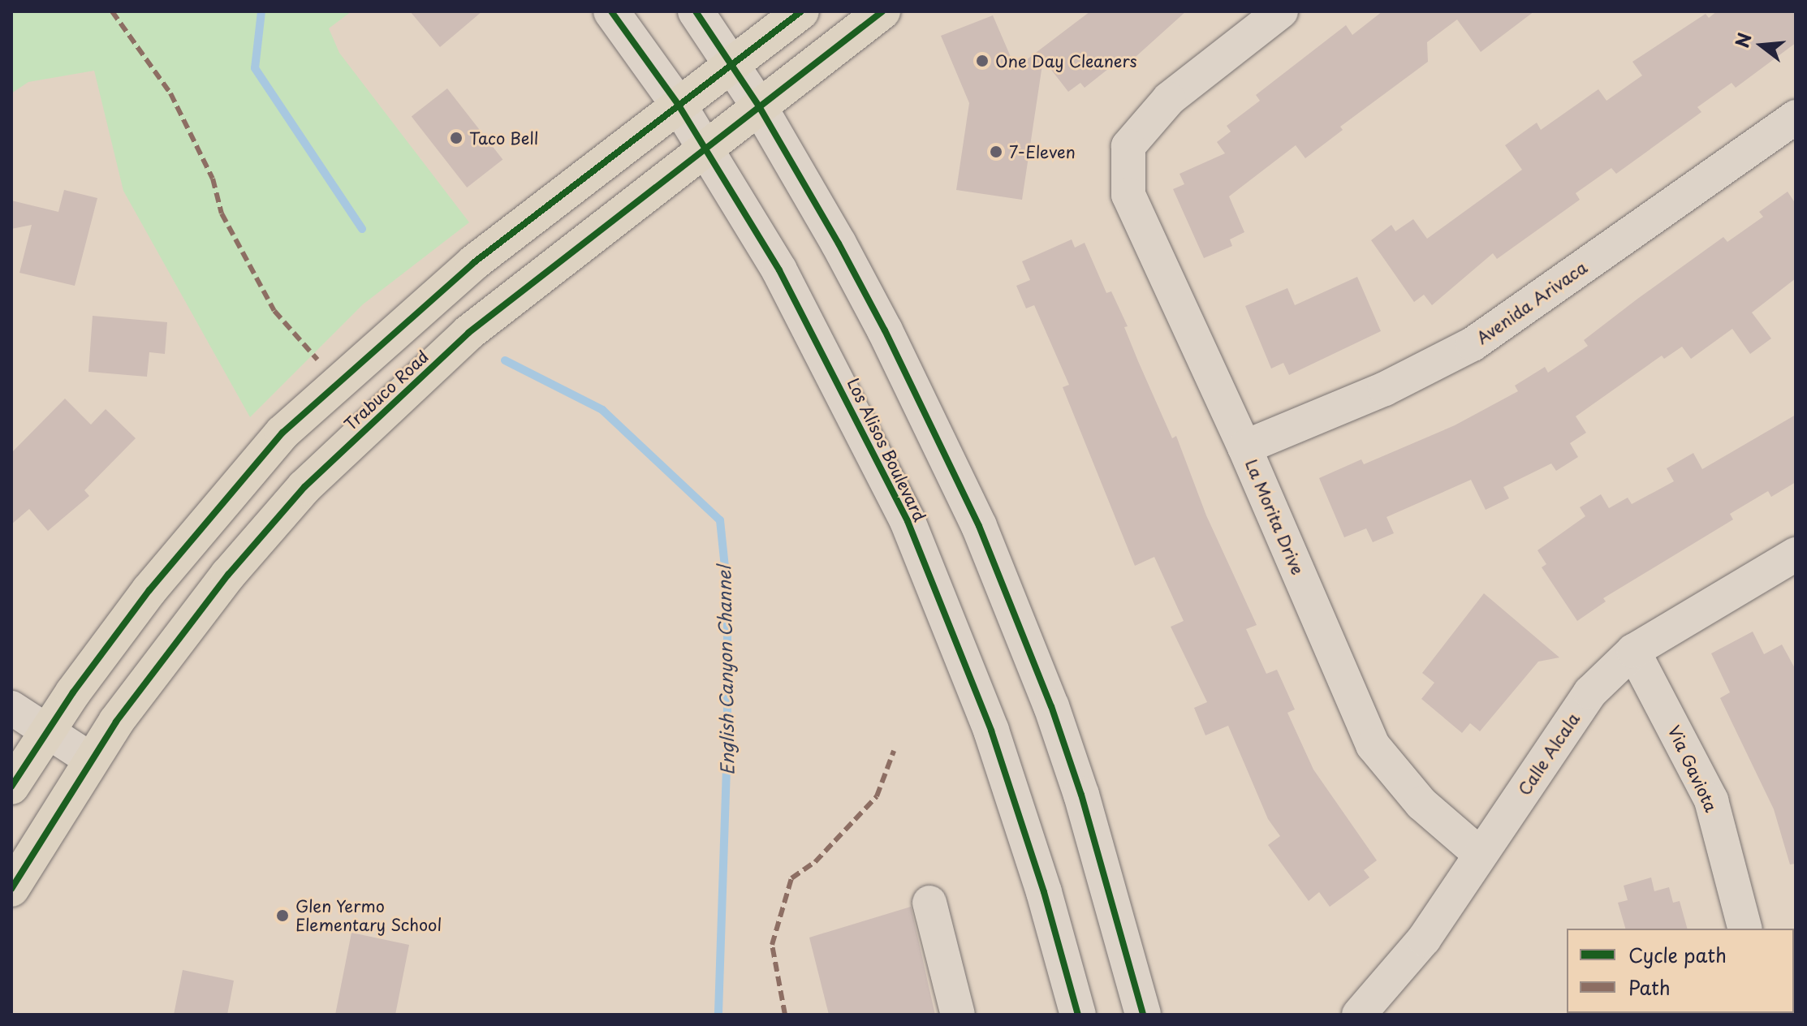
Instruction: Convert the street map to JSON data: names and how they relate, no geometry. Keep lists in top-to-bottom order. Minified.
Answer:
{"streets":{"main road":["Trabuco Road","Los Alisos Boulevard"],"street":["Avenida Arivaca","La Morita Drive","Calle Alcala","Via Gaviota"]},"crossings":[["Avenida Arivaca","La Morita Drive"],["Trabuco Road","Los Alisos Boulevard"],["La Morita Drive","Calle Alcala"],["Calle Alcala","Via Gaviota"]],"water":["English Canyon Channel"],"places":["One Day Cleaners","Taco Bell","7-Eleven","Glen Yermo Elementary School"],"legend":["Cycle path","Path"],"north":"left"}
